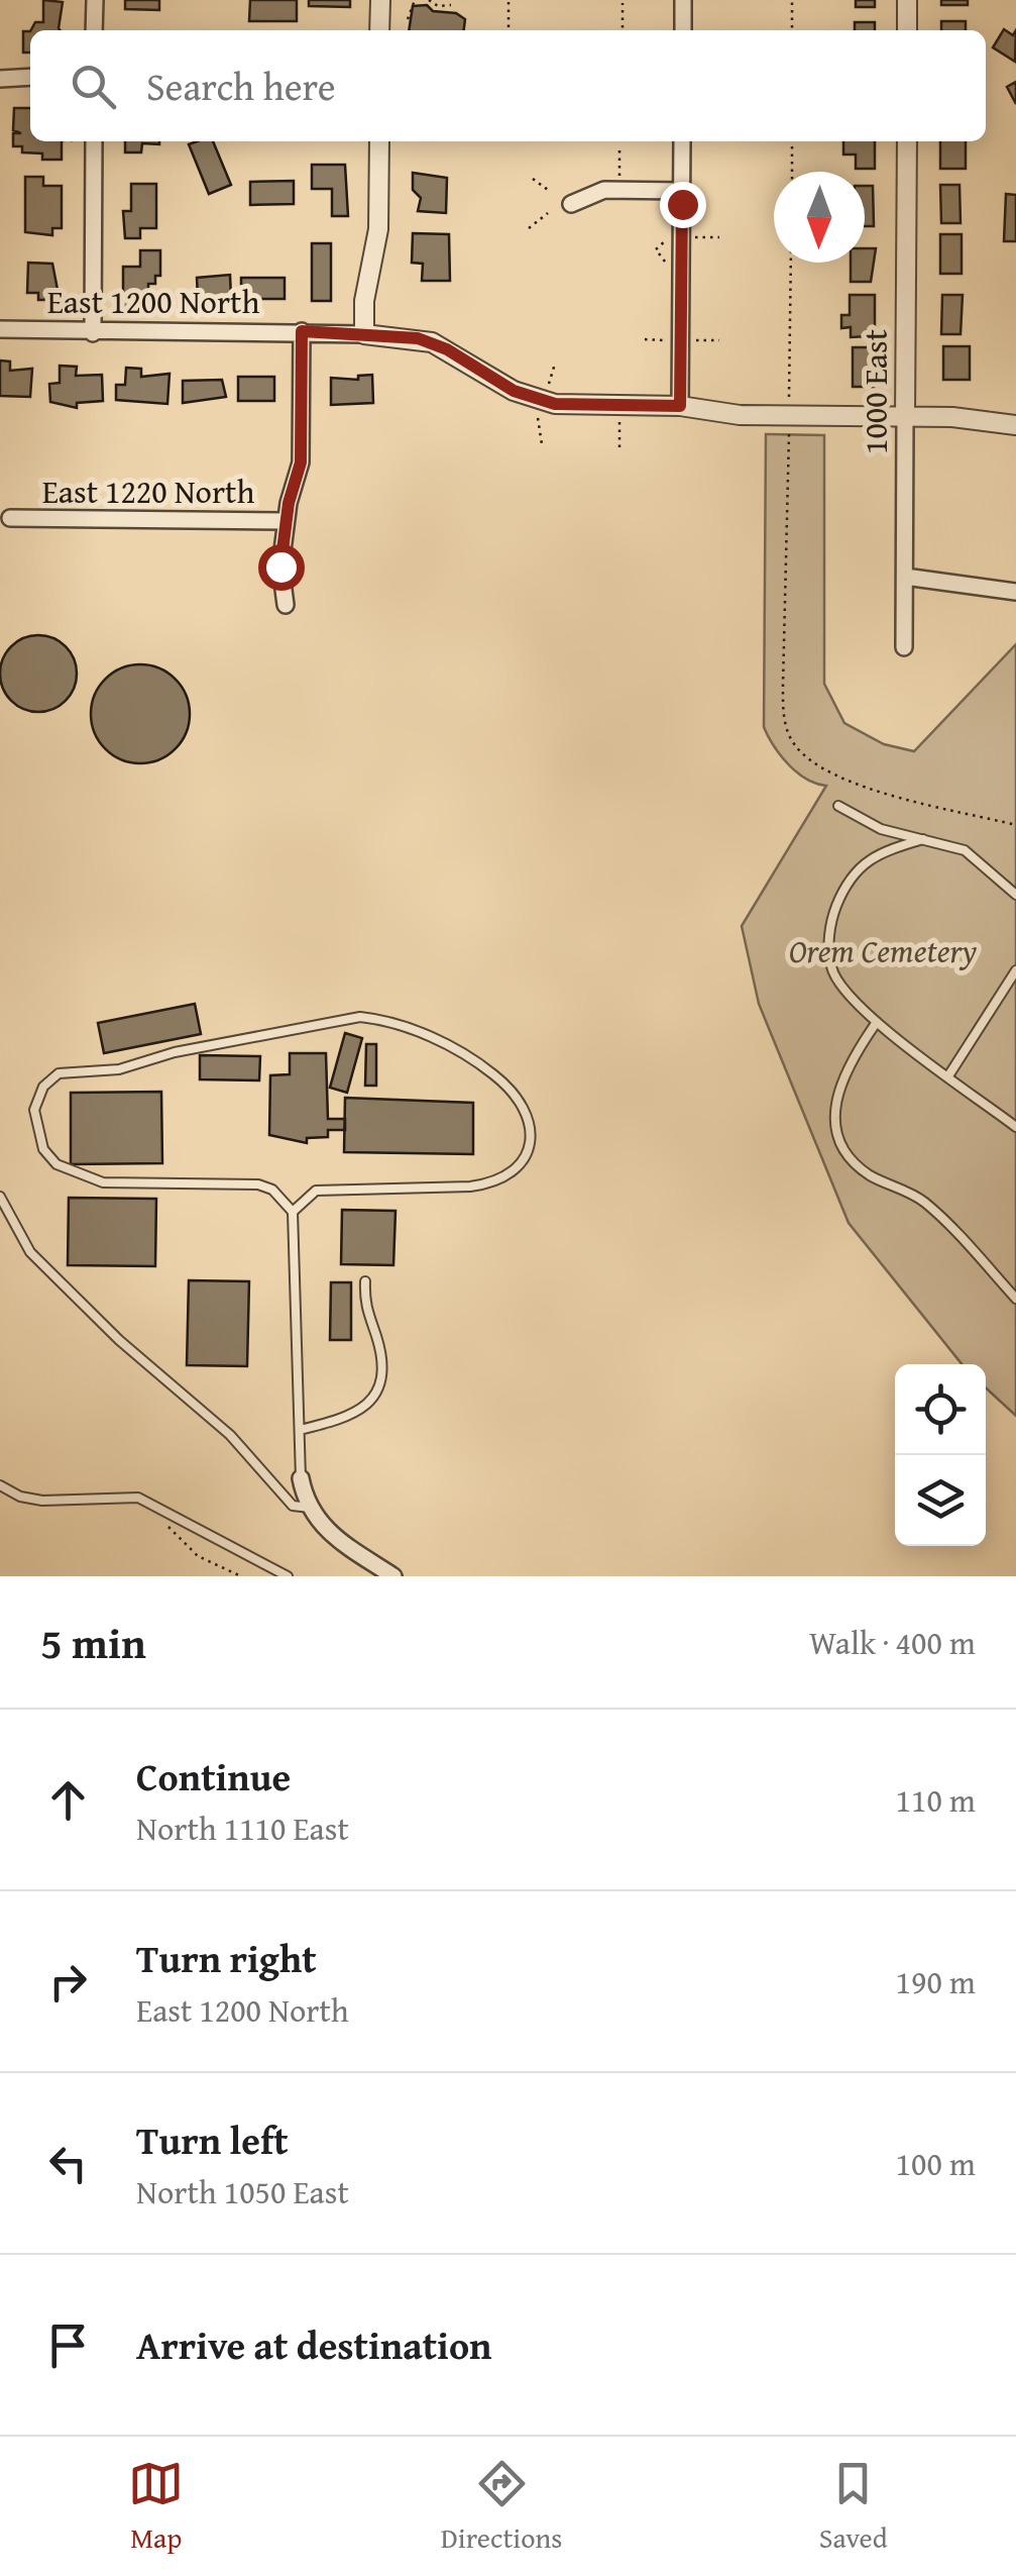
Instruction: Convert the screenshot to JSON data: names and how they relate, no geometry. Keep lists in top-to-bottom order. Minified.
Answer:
{"streets":{"street":["East 1200 North","1000 East","East 1220 North"]},"crossings":[["East 1200 North","1000 East"]],"parks":["Orem Cemetery"],"north":"bottom","page":{"search":"Search here","heading":["5 min","Walk · 400 m"],"list":[["Continue","North 1110 East","110 m"],["Turn right","East 1200 North","190 m"],["Turn left","North 1050 East","100 m"],"Arrive at destination"],"nav":["Map","Directions","Saved"]}}
